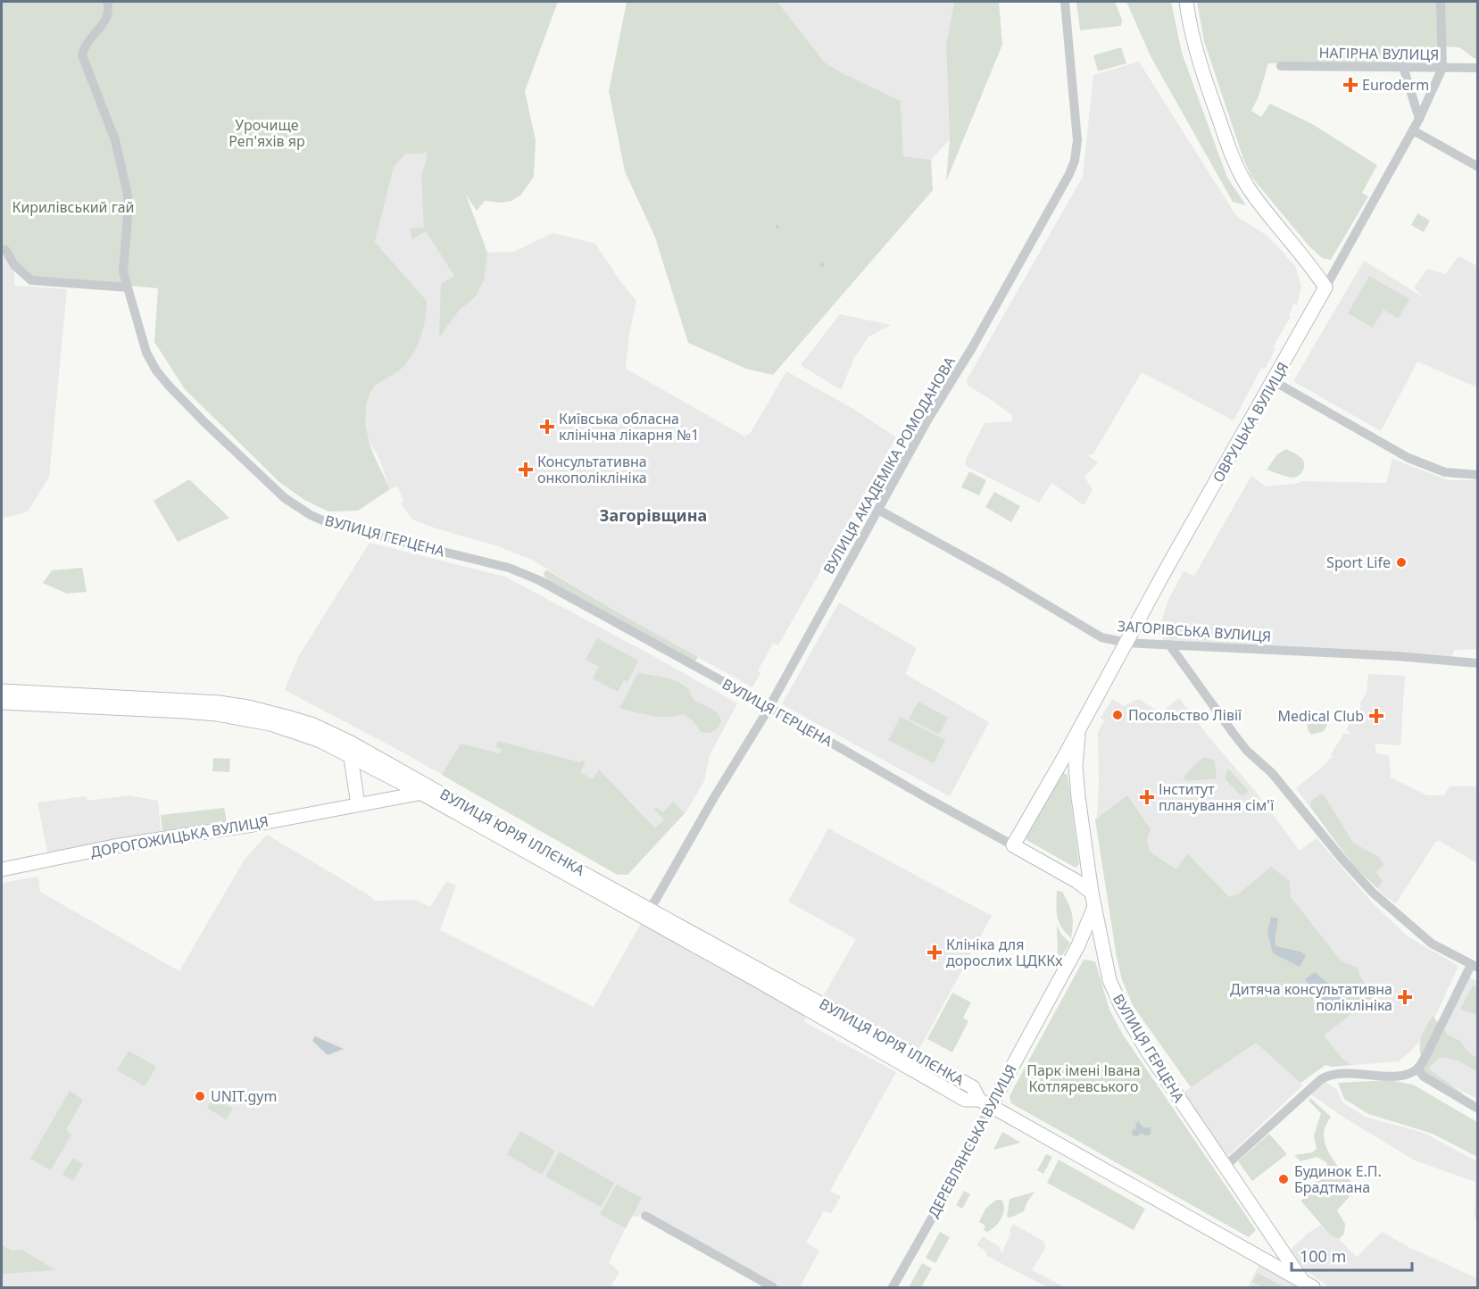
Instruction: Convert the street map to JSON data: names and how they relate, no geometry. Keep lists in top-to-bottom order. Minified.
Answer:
{"streets":{"street":["НАГІРНА ВУЛИЦЯ","ОВРУЦЬКА ВУЛИЦЯ","ВУЛИЦЯ АКАДЕМІКА РОМОДАНОВА","ВУЛИЦЯ ГЕРЦЕНА","ЗАГОРІВСЬКА ВУЛИЦЯ","ВУЛИЦЯ ЮРІЯ ІЛЛЄНКА","ДОРОГОЖИЦЬКА ВУЛИЦЯ","ДЕРЕВЛЯНСЬКА ВУЛИЦЯ"]},"crossings":[["НАГІРНА ВУЛИЦЯ","ОВРУЦЬКА ВУЛИЦЯ"],["ОВРУЦЬКА ВУЛИЦЯ","ВУЛИЦЯ ГЕРЦЕНА"],["ОВРУЦЬКА ВУЛИЦЯ","ЗАГОРІВСЬКА ВУЛИЦЯ"],["ОВРУЦЬКА ВУЛИЦЯ","ДЕРЕВЛЯНСЬКА ВУЛИЦЯ"],["ВУЛИЦЯ АКАДЕМІКА РОМОДАНОВА","ВУЛИЦЯ ГЕРЦЕНА"],["ВУЛИЦЯ АКАДЕМІКА РОМОДАНОВА","ЗАГОРІВСЬКА ВУЛИЦЯ"],["ВУЛИЦЯ АКАДЕМІКА РОМОДАНОВА","ВУЛИЦЯ ЮРІЯ ІЛЛЄНКА"],["ВУЛИЦЯ ГЕРЦЕНА","ВУЛИЦЯ ЮРІЯ ІЛЛЄНКА"],["ВУЛИЦЯ ГЕРЦЕНА","ДЕРЕВЛЯНСЬКА ВУЛИЦЯ"],["ВУЛИЦЯ ЮРІЯ ІЛЛЄНКА","ДОРОГОЖИЦЬКА ВУЛИЦЯ"],["ВУЛИЦЯ ЮРІЯ ІЛЛЄНКА","ДЕРЕВЛЯНСЬКА ВУЛИЦЯ"]],"districts":["Загорівщина"],"parks":["Урочище Реп'яхів яр","Кирилівський гай","Парк імені Івана Котляревського"],"places":{"health":["Euroderm","Київська обласна клінічна лікарня №1","Консультативна онкополіклініка","Medical Club","Інститут планування сім'ї","Клініка для дорослих ЦДККх","Дитяча консультативна поліклініка"],"other":["Sport Life","Посольство Лівії","UNIT.gym","Будинок Е.П. Брадтмана"]},"scale_bar":"100 m"}
